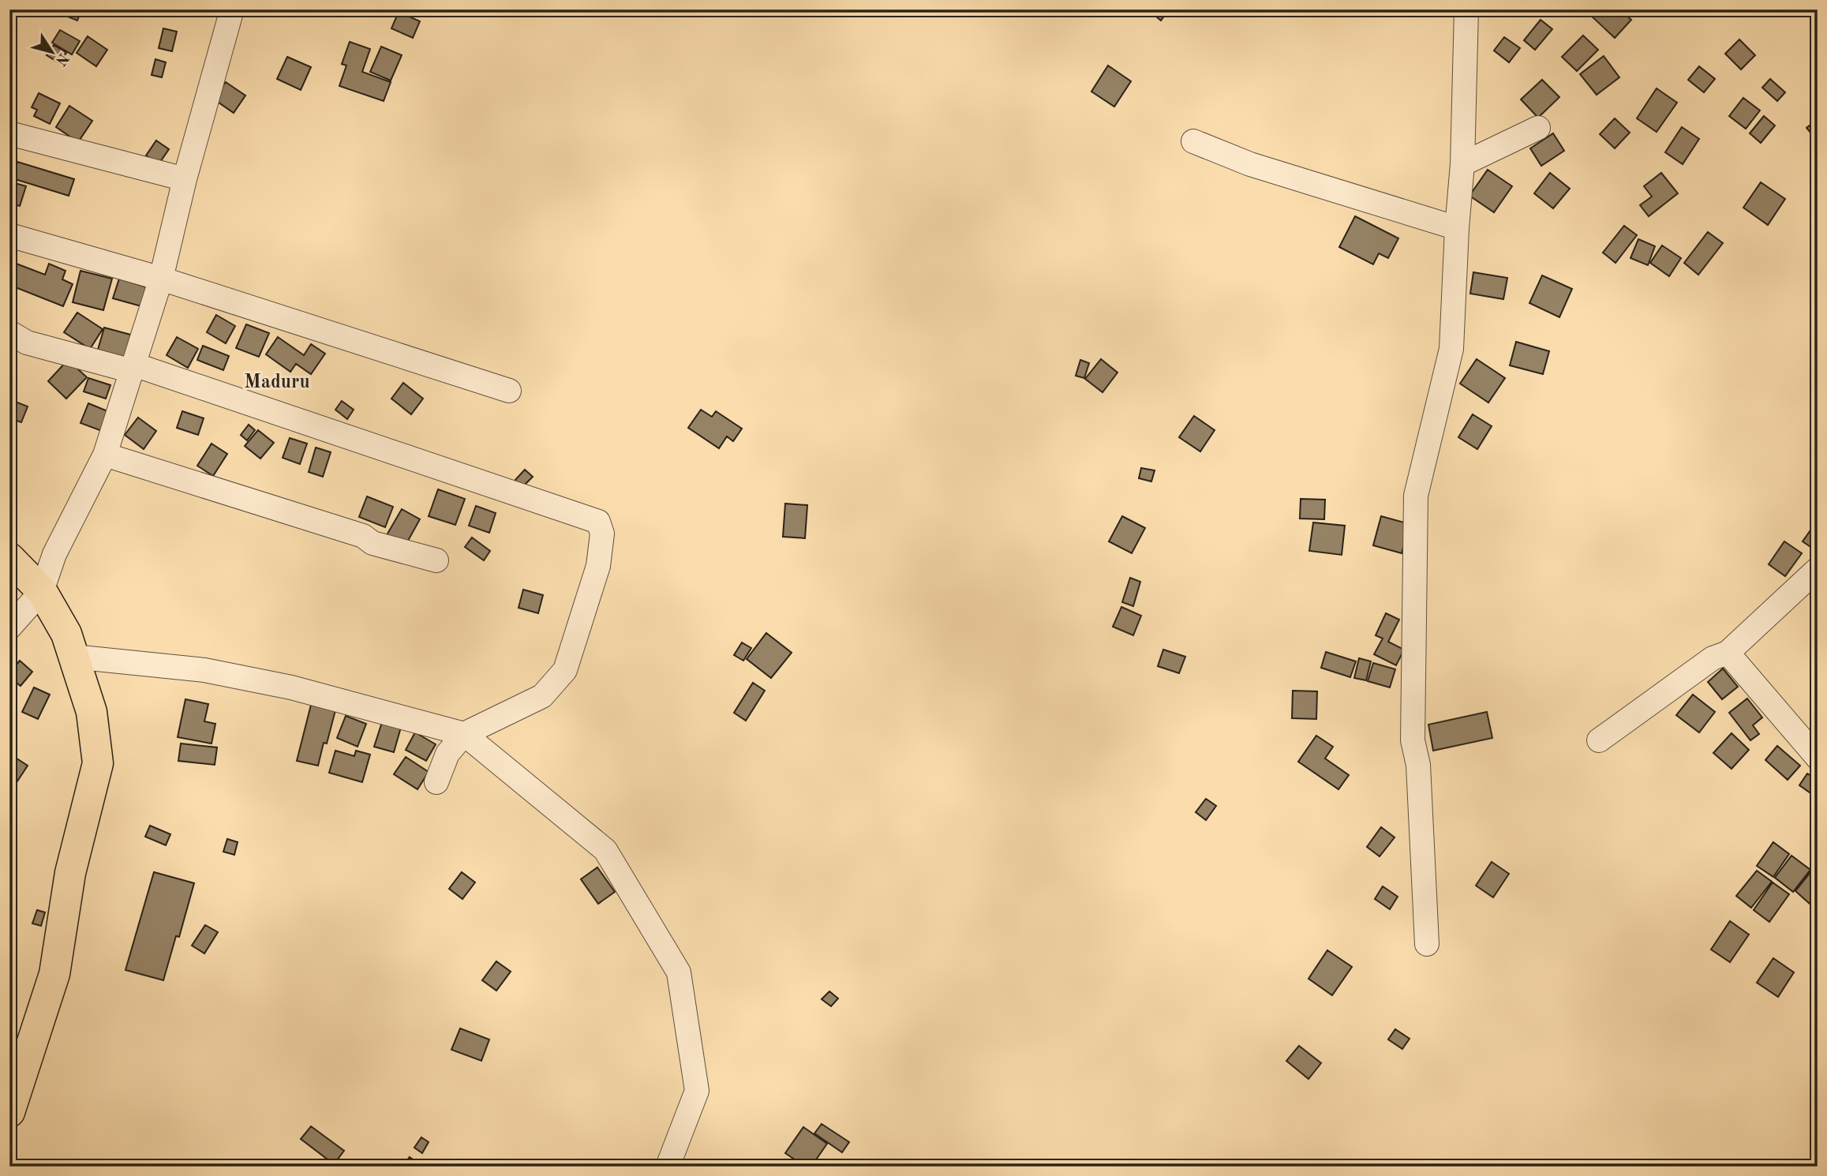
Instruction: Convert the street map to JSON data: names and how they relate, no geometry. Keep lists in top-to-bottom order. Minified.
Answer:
{"districts":["Maduru"],"north":"bottom right"}
